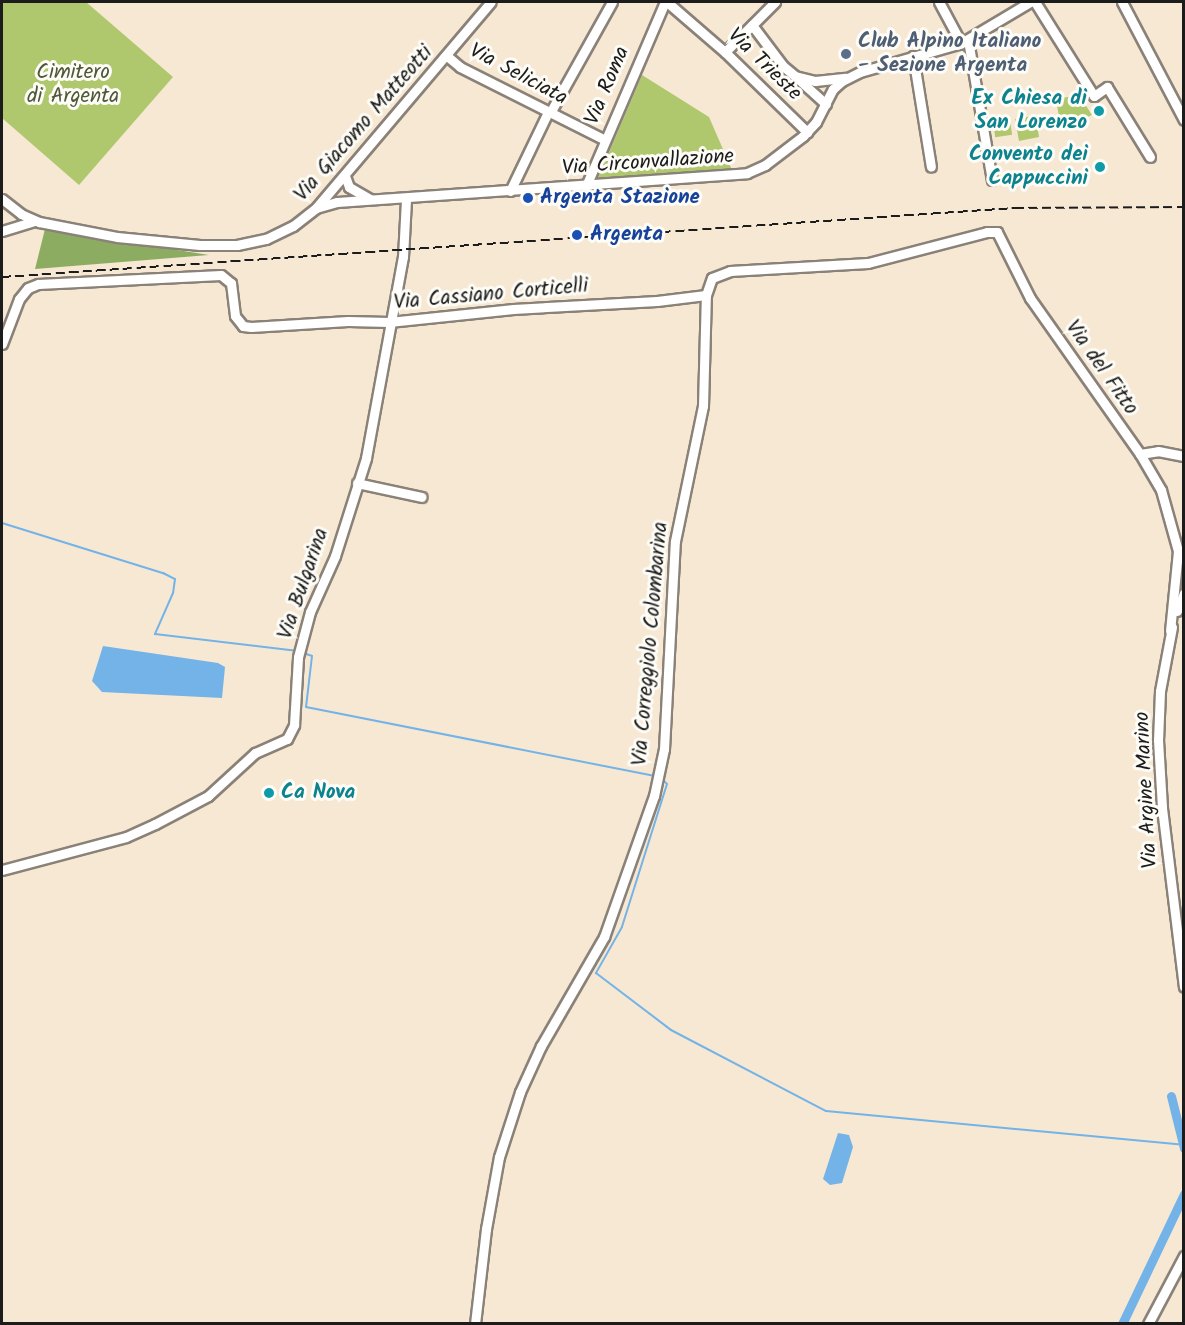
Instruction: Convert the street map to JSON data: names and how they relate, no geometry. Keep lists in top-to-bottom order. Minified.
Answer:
{"streets":{"street":["Via Trieste","Via Seliciata","Via Roma","Via Giacomo Matteotti","Via Circonvallazione","Via Cassiano Corticelli","Via del Fitto","Via Bulgarina","Via Correggiolo Colombarina","Via Argine Marino"]},"crossings":[["Via Trieste","Via Roma"],["Via Trieste","Via Circonvallazione"],["Via Seliciata","Via Roma"],["Via Seliciata","Via Giacomo Matteotti"],["Via Roma","Via Circonvallazione"],["Via Giacomo Matteotti","Via Circonvallazione"],["Via Circonvallazione","Via Bulgarina"],["Via Cassiano Corticelli","Via del Fitto"],["Via Cassiano Corticelli","Via Bulgarina"],["Via Cassiano Corticelli","Via Correggiolo Colombarina"],["Via del Fitto","Via Correggiolo Colombarina"],["Via del Fitto","Via Argine Marino"]],"parks":["Cimitero di Argenta"],"places":["Club Alpino Italiano - Sezione Argenta","Ex Chiesa di San Lorenzo","Convento dei Cappuccini","Argenta Stazione","Argenta","Ca Nova"]}
